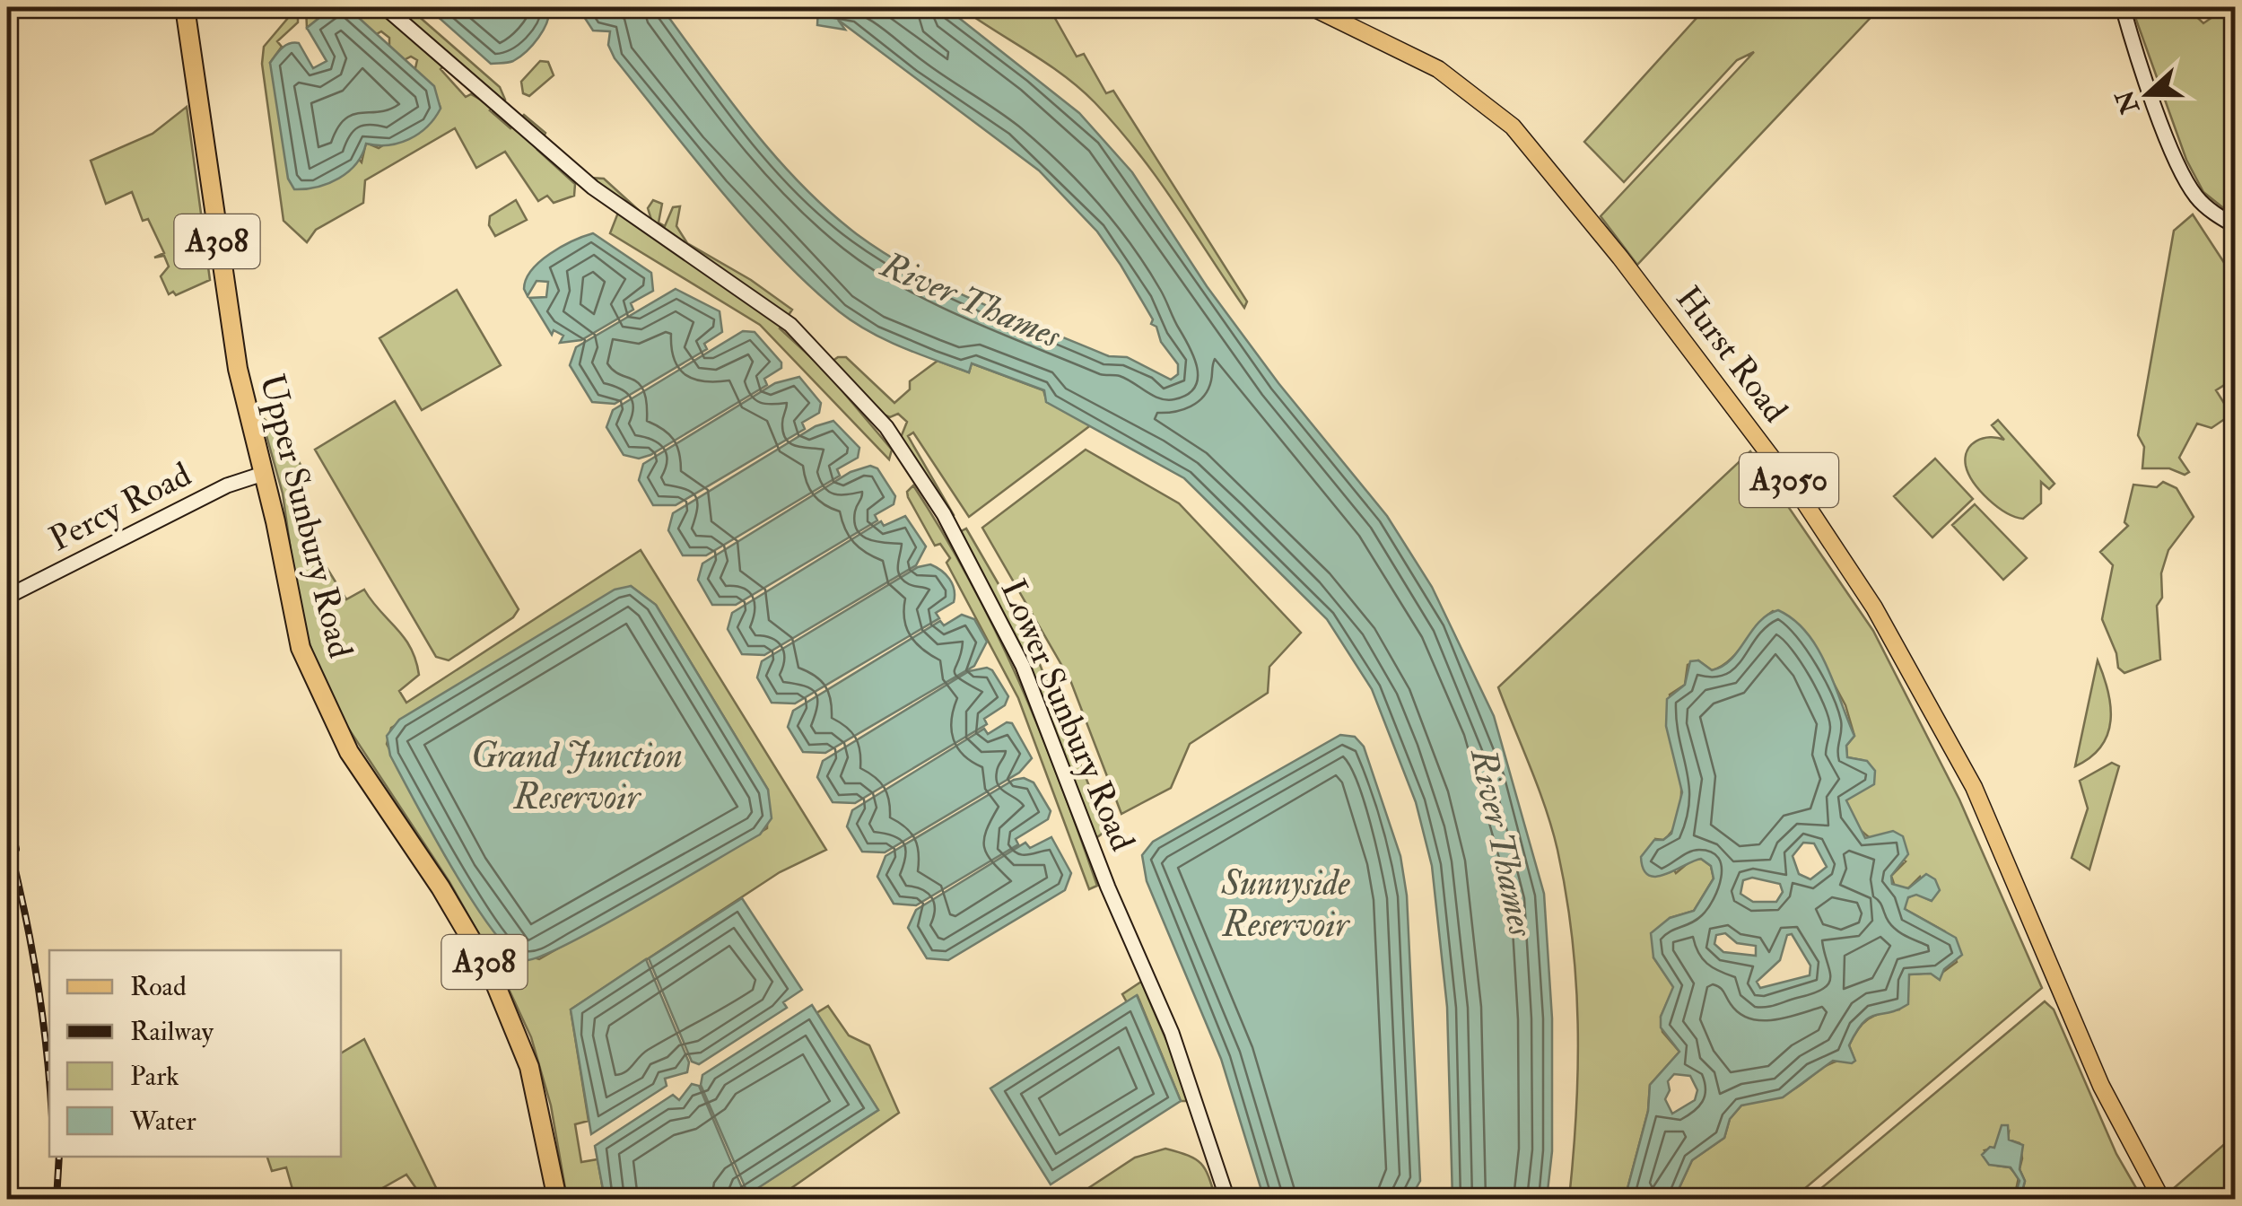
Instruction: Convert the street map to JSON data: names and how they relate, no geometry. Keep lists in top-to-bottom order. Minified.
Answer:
{"streets":{"highway":["A308","Upper Sunbury Road"],"main road":["Hurst Road","A3050"],"street":["Percy Road","Lower Sunbury Road"]},"crossings":[["Percy Road","Upper Sunbury Road"]],"water":["River Thames","Grand Junction Reservoir","Sunnyside Reservoir"],"legend":["Road","Railway","Park","Water"],"north":"left"}
